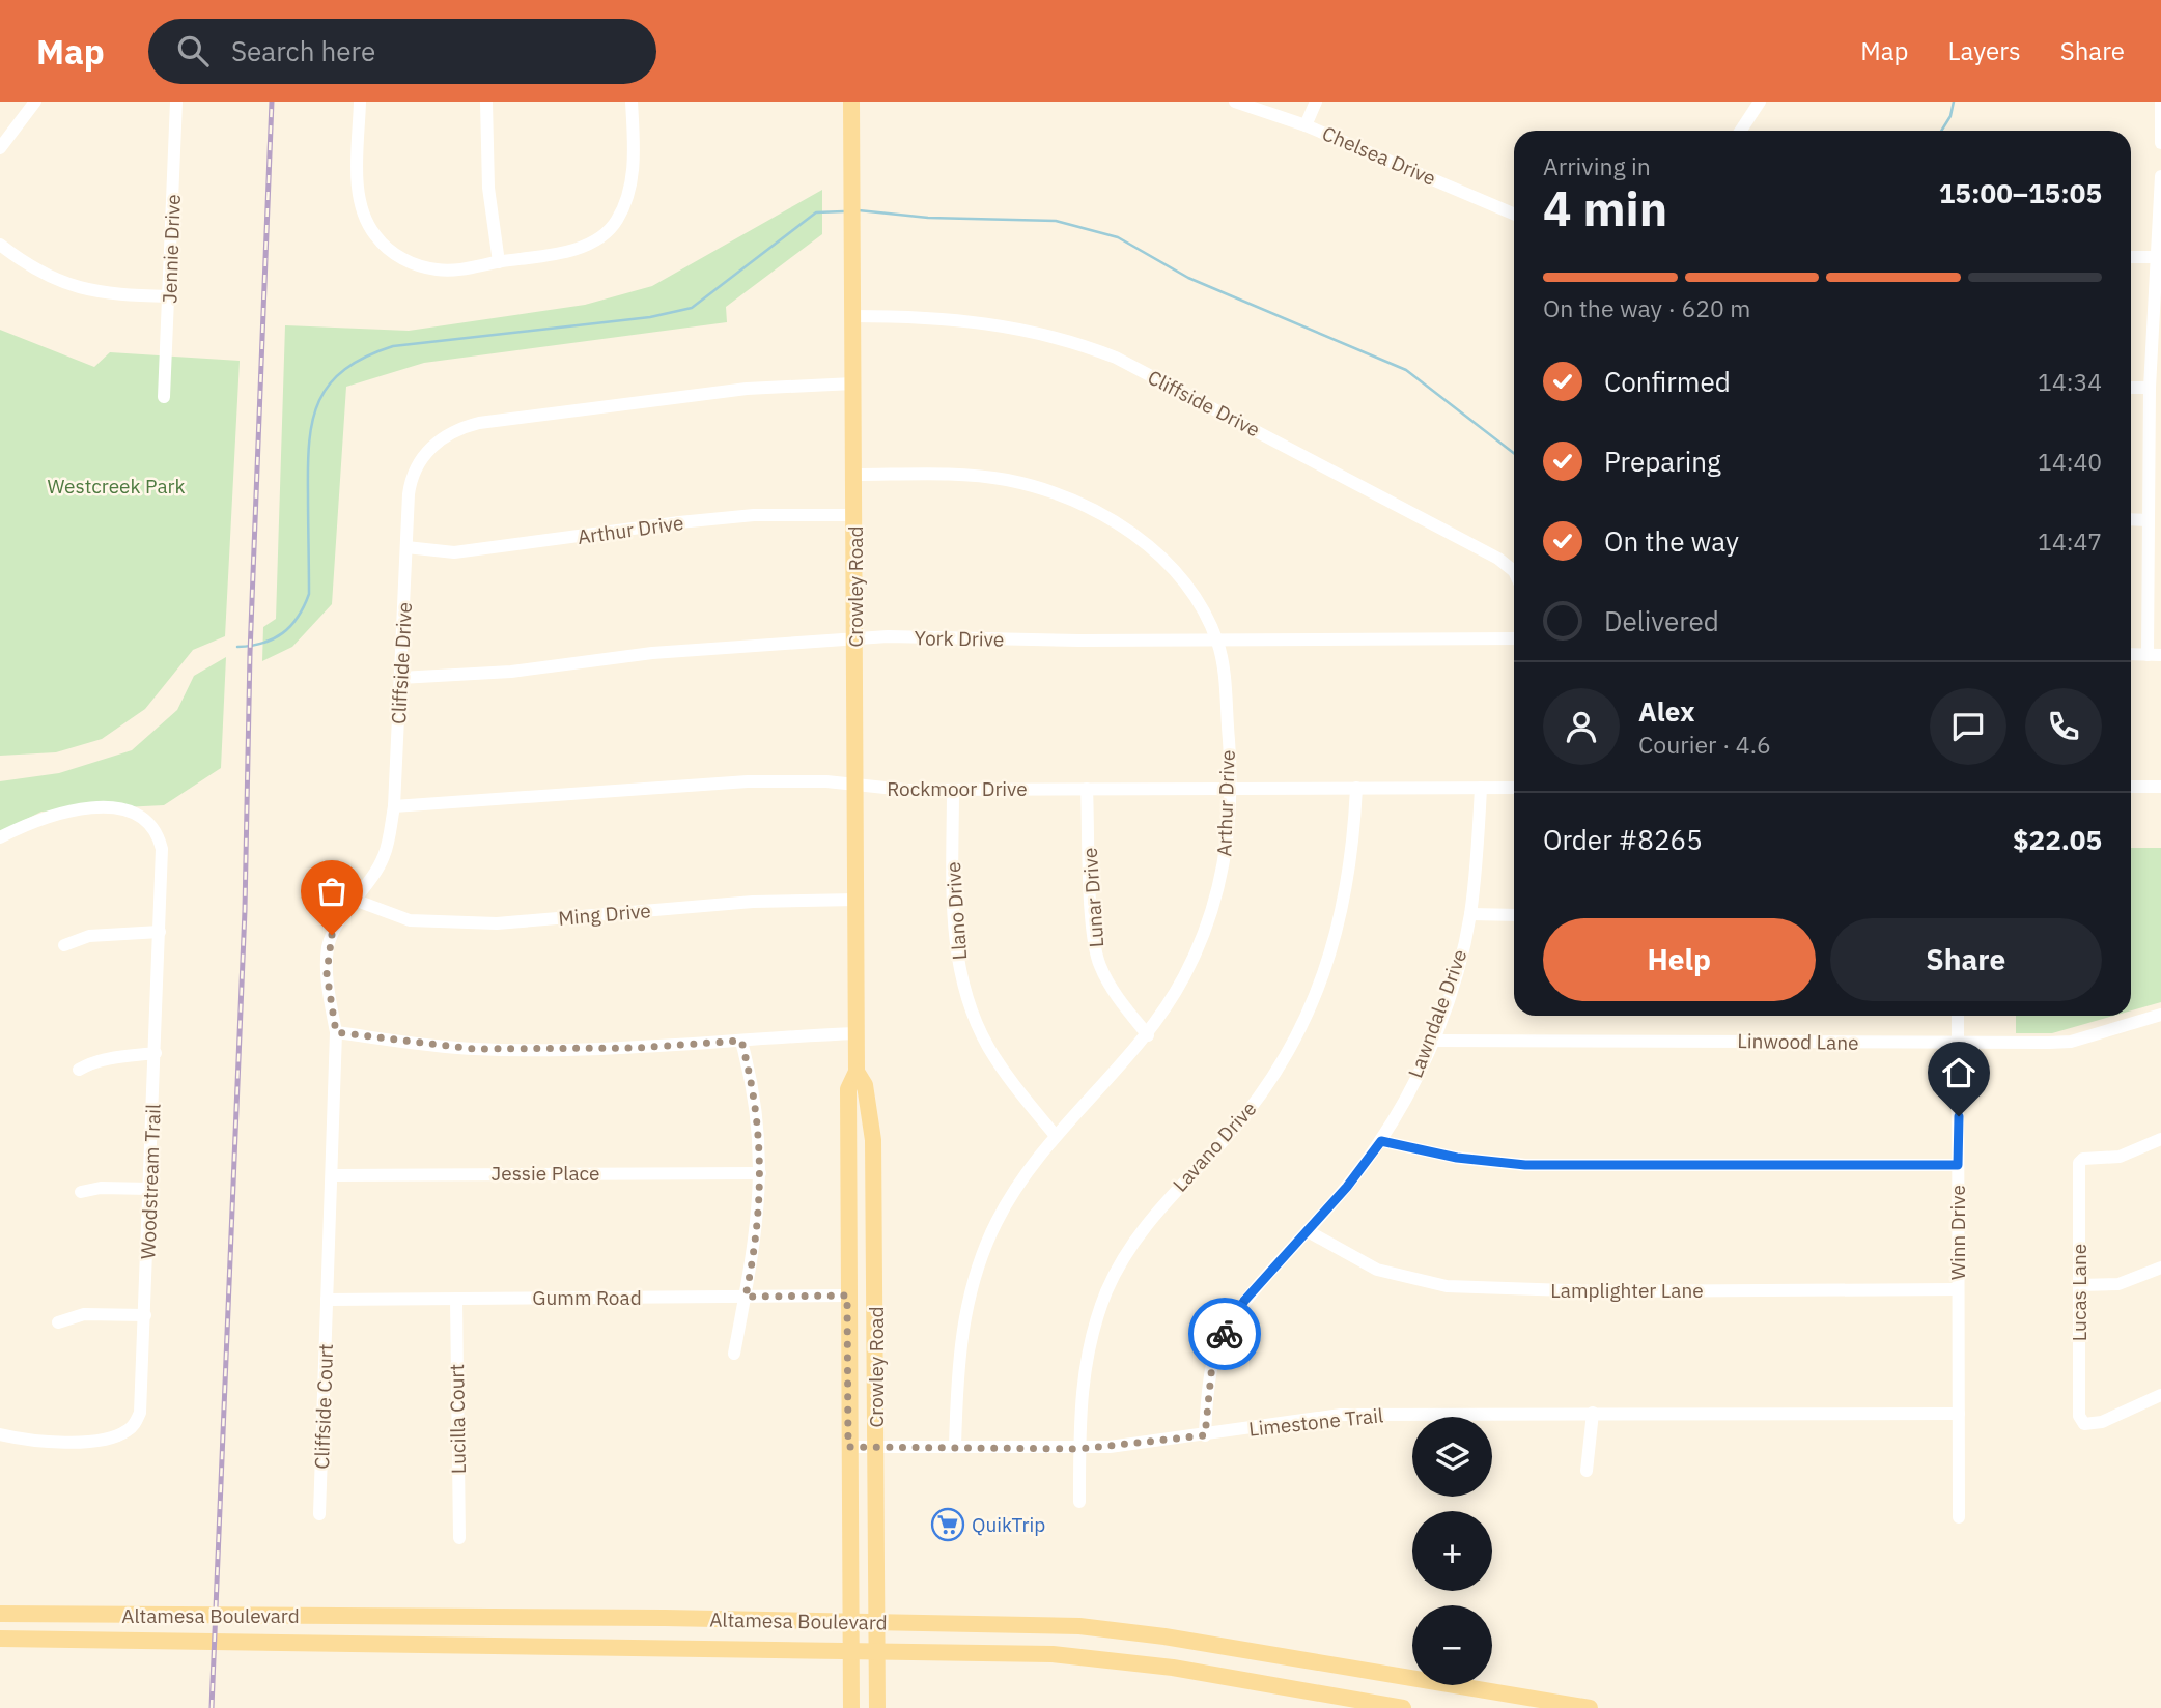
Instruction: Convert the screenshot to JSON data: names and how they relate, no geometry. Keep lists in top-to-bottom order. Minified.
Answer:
{"streets":{"main road":["Crowley Road","Altamesa Boulevard"],"street":["Chelsea Drive","Jennie Drive","Cliffside Drive","Arthur Drive","York Drive","Rockmoor Drive","Lunar Drive","Llano Drive","Ming Drive","Lawndale Drive","Linwood Lane","Lavano Drive","Jessie Place","Woodstream Trail","Winn Drive","Lamplighter Lane","Lucas Lane","Gumm Road","Cliffside Court","Lucilla Court","Limestone Trail"]},"crossings":[["Cliffside Drive","Arthur Drive"],["Cliffside Drive","Crowley Road"],["Cliffside Drive","York Drive"],["Cliffside Drive","Rockmoor Drive"],["Cliffside Drive","Ming Drive"],["Cliffside Drive","Jessie Place"],["Cliffside Drive","Gumm Road"],["Cliffside Drive","Cliffside Court"],["Arthur Drive","Crowley Road"],["Arthur Drive","York Drive"],["Arthur Drive","Rockmoor Drive"],["Arthur Drive","Lunar Drive"],["Arthur Drive","Llano Drive"],["Arthur Drive","Limestone Trail"],["Crowley Road","York Drive"],["Crowley Road","Rockmoor Drive"],["Crowley Road","Ming Drive"],["Crowley Road","Gumm Road"],["Crowley Road","Limestone Trail"],["Crowley Road","Altamesa Boulevard"],["Rockmoor Drive","Lunar Drive"],["Rockmoor Drive","Llano Drive"],["Rockmoor Drive","Lawndale Drive"],["Rockmoor Drive","Lavano Drive"],["Lawndale Drive","Linwood Lane"],["Lawndale Drive","Lamplighter Lane"],["Lawndale Drive","Limestone Trail"],["Linwood Lane","Winn Drive"],["Lavano Drive","Limestone Trail"],["Winn Drive","Lamplighter Lane"],["Winn Drive","Limestone Trail"],["Gumm Road","Cliffside Court"],["Gumm Road","Lucilla Court"]],"parks":["Westcreek Park"],"places":{"supermarket":["QuikTrip"]},"page":{"header":"Map","search":"Search here","nav":["Map","Layers","Share"],"heading":["4 min","Arriving in","15:00–15:05"],"panel":["Alex","Courier · 4.6","Order #8265","$22.05"],"bar":"On the way · 620 m","list":[["Confirmed","14:34"],["Preparing","14:40"],["On the way","14:47"],"Delivered"],"buttons":["Help","Share"],"map_buttons":["+","−"]}}
